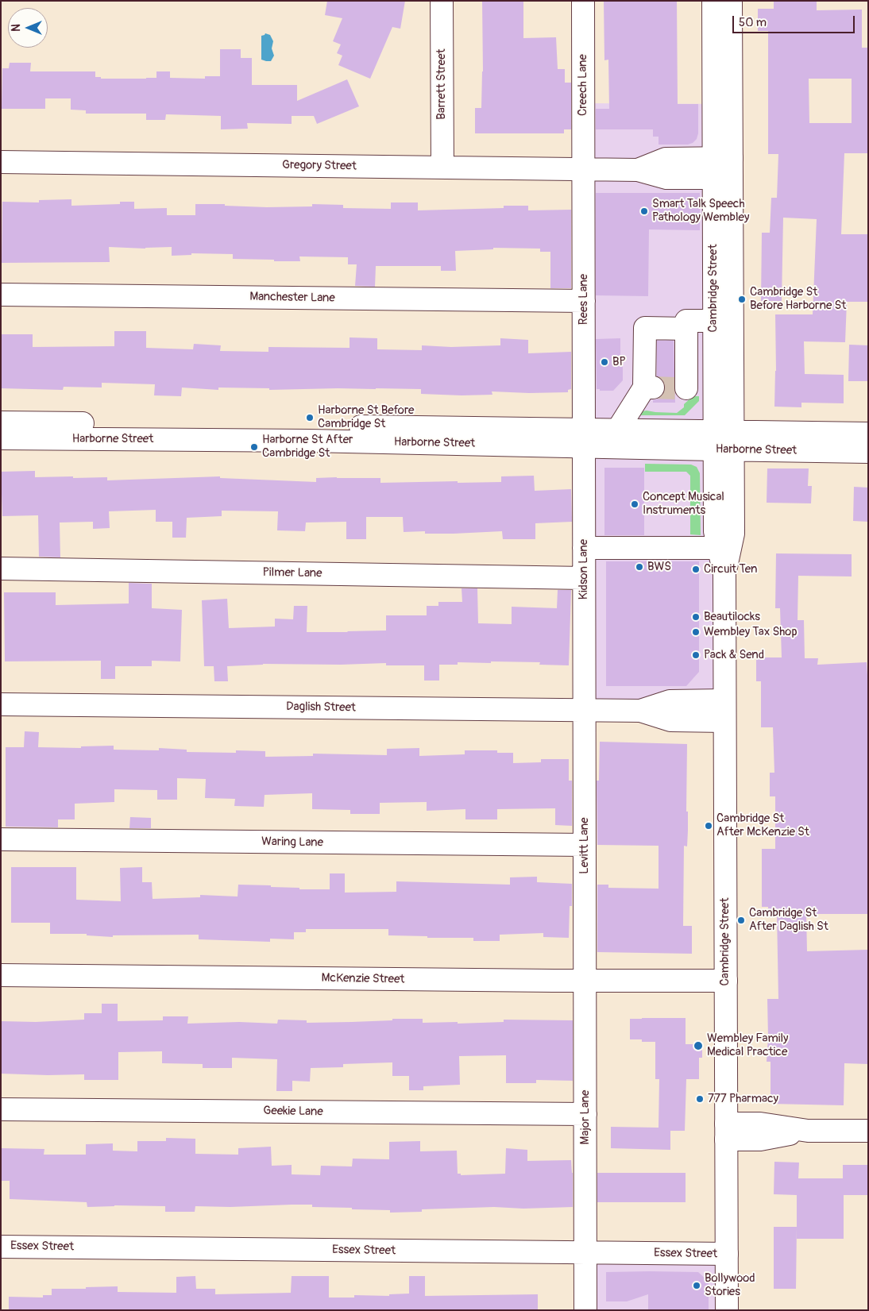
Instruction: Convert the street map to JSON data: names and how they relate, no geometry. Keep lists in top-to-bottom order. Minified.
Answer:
{"streets":{"main road":["Barrett Street","Creech Lane","Gregory Street","Cambridge Street","Manchester Lane","Rees Lane","Harborne Street","Kidson Lane","Pilmer Lane","Daglish Street","Waring Lane","Levitt Lane","McKenzie Street","Geekie Lane","Major Lane","Essex Street"]},"crossings":[["Barrett Street","Gregory Street"],["Creech Lane","Gregory Street"],["Creech Lane","Rees Lane"],["Gregory Street","Cambridge Street"],["Gregory Street","Rees Lane"],["Cambridge Street","Harborne Street"],["Cambridge Street","Daglish Street"],["Cambridge Street","McKenzie Street"],["Cambridge Street","Essex Street"],["Manchester Lane","Rees Lane"],["Rees Lane","Harborne Street"],["Rees Lane","Kidson Lane"],["Harborne Street","Kidson Lane"],["Kidson Lane","Pilmer Lane"],["Kidson Lane","Daglish Street"],["Kidson Lane","Levitt Lane"],["Daglish Street","Levitt Lane"],["Waring Lane","Levitt Lane"],["Levitt Lane","McKenzie Street"],["Levitt Lane","Major Lane"],["McKenzie Street","Major Lane"],["Geekie Lane","Major Lane"],["Major Lane","Essex Street"]],"places":["Smart Talk Speech Pathology Wembley","Cambridge St Before Harborne St","BP","Harborne St Before Cambridge St","Harborne St After Cambridge St","Concept Musical Instruments","BWS","Circuit Ten","Beautilocks","Wembley Tax Shop","Pack & Send","Cambridge St After McKenzie St","Cambridge St After Daglish St","Wembley Family Medical Practice","777 Pharmacy","Bollywood Stories"],"scale_bar":"50 m","north":"left"}
